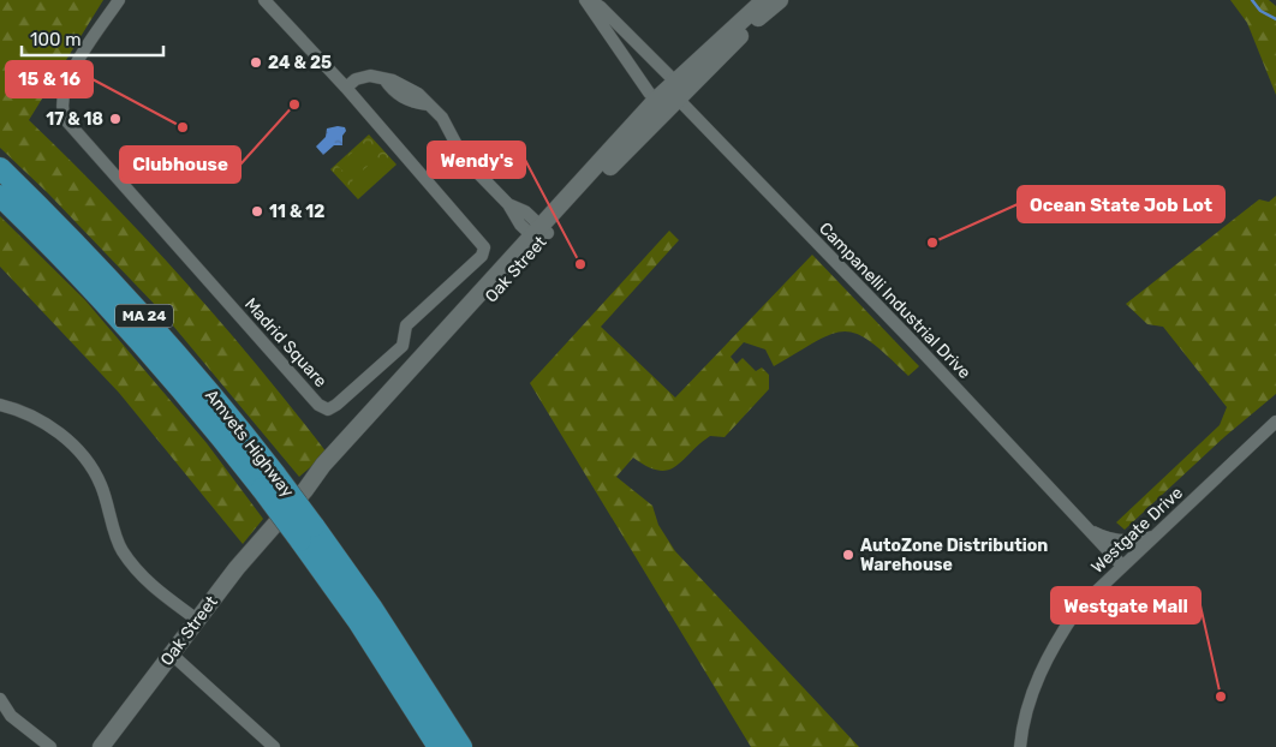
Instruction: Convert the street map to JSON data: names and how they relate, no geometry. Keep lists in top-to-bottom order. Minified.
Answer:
{"streets":{"highway":["MA 24","Amvets Highway"],"main road":["Oak Street"],"street":["Campanelli Industrial Drive","Madrid Square","Westgate Drive"]},"crossings":[["Oak Street","Campanelli Industrial Drive"],["Campanelli Industrial Drive","Westgate Drive"]],"places":["24 & 25","Clubhouse","17 & 18","15 & 16","11 & 12","Ocean State Job Lot","Wendy's","AutoZone Distribution Warehouse","Westgate Mall"],"scale_bar":"100 m"}
